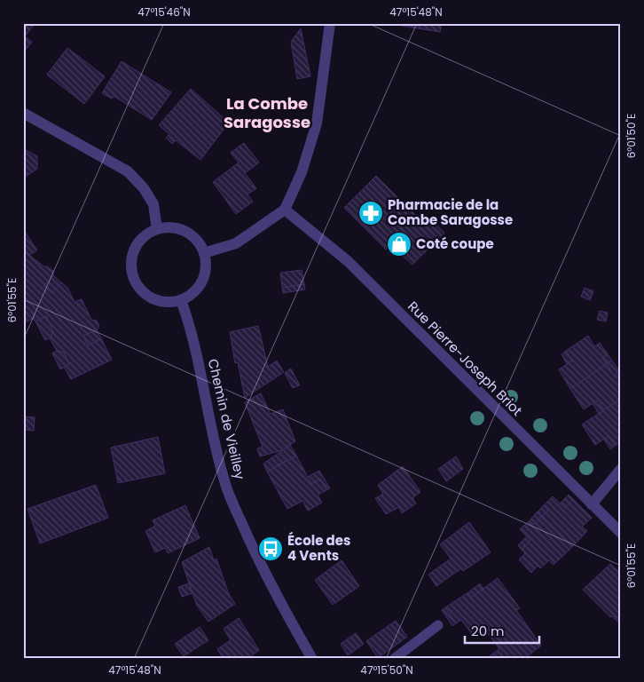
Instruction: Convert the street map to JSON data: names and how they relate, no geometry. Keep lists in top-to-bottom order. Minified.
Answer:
{"streets":{"street":["Rue Pierre-Joseph Briot","Chemin de Vieilley"]},"districts":["La Combe Saragosse"],"places":{"pharmacy":["Pharmacie de la Combe Saragosse"],"shop":["Coté coupe"],"bus stop":["École des 4 Vents"]},"scale_bar":"20 m","coordinates":["47°15'46\"N","47°15'48\"N","6°01'50\"E","6°01'55\"E","47°15'50\"N"]}
